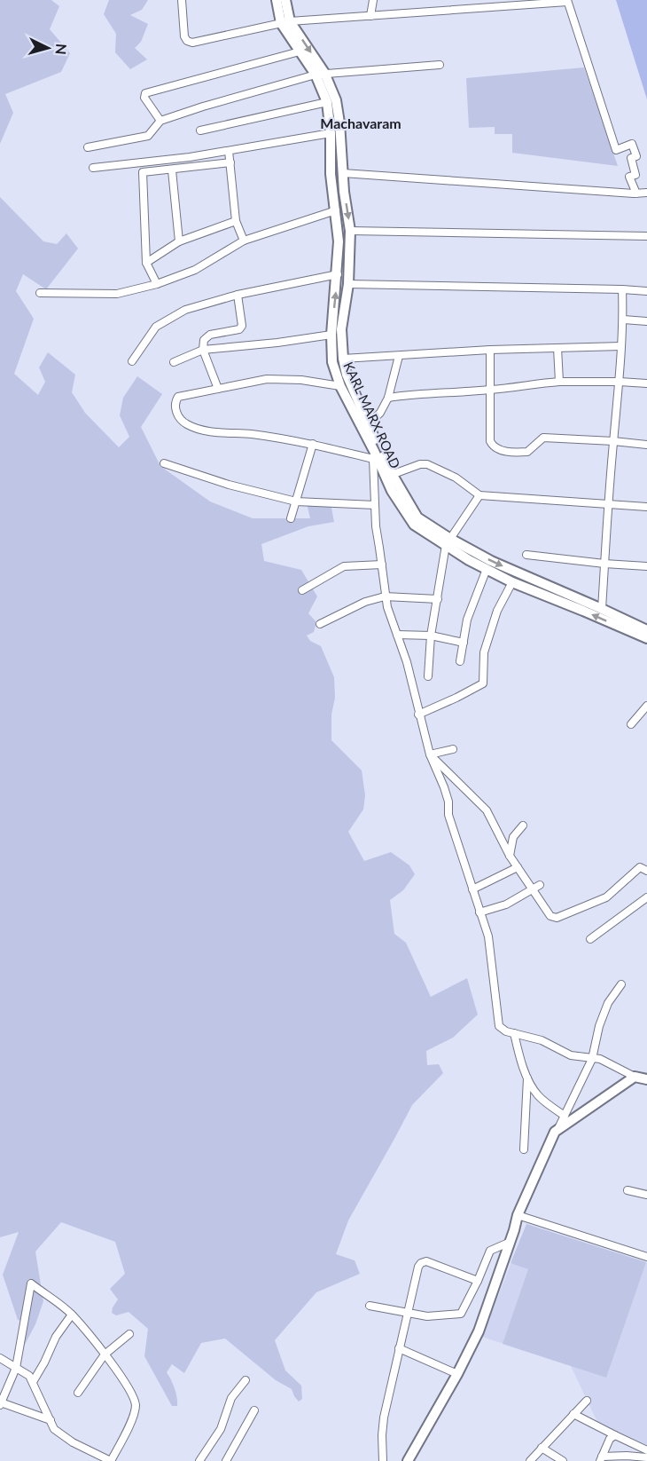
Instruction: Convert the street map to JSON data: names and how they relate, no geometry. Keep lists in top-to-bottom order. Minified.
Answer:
{"streets":{"main road":["KARL MARX ROAD"]},"districts":["Machavaram"],"north":"right"}
